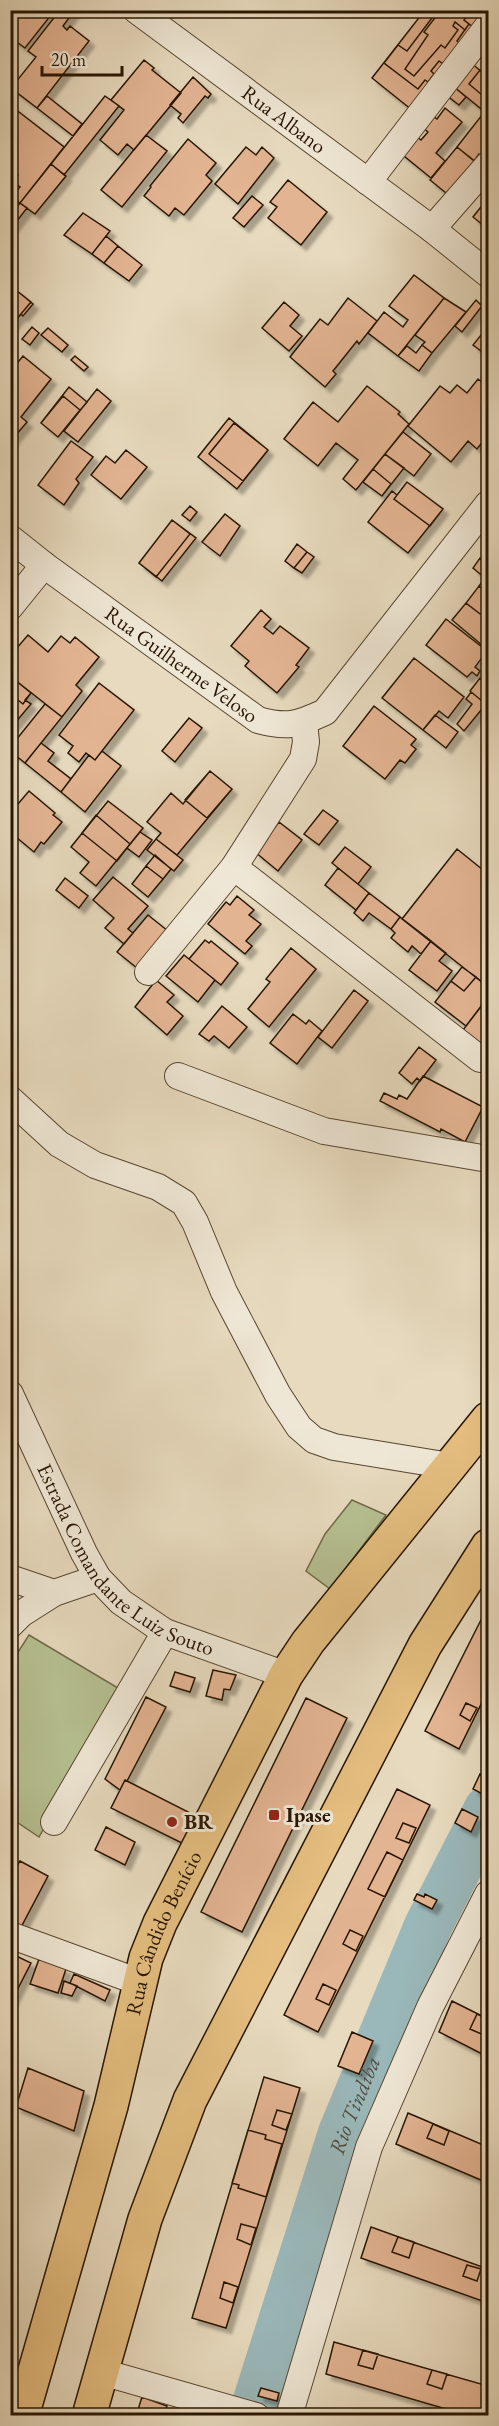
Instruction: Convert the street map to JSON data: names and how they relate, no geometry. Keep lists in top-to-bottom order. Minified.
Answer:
{"streets":{"main road":["Rua Cândido Benício"],"street":["Rua Albano","Rua Guilherme Veloso","Estrada Comandante Luiz Souto"]},"crossings":[["Estrada Comandante Luiz Souto","Rua Cândido Benício"]],"water":["Rio Tindiba"],"places":{"transit":["Ipase"],"other":["BR"]},"scale_bar":"20 m"}
